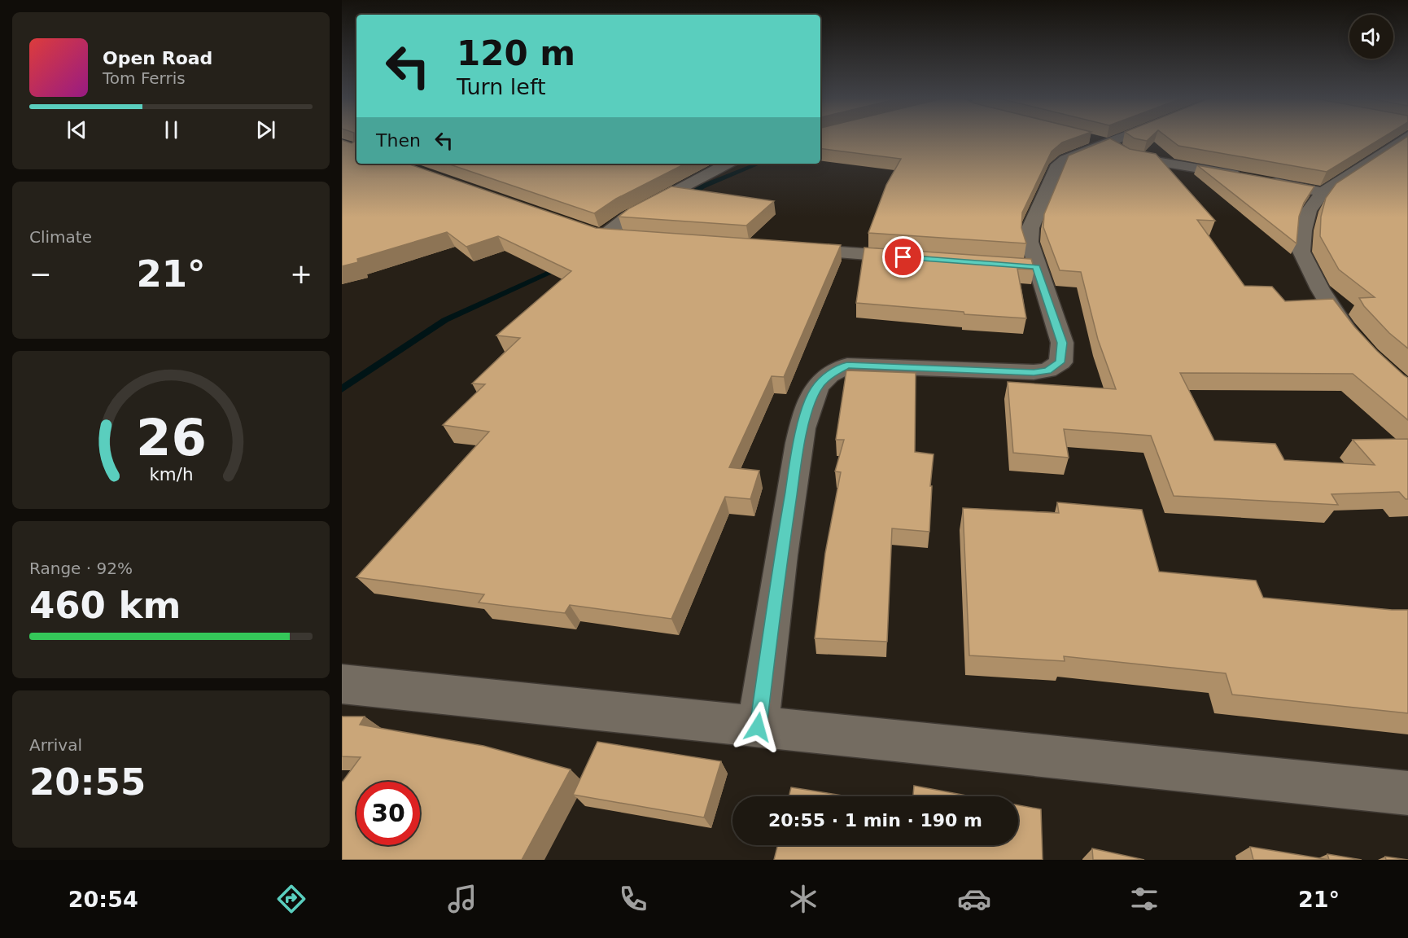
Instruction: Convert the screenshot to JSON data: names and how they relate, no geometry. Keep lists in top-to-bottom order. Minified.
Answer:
{"page":{"turn":["120 m","Turn left"],"song":["Open Road","Tom Ferris"],"then":"Then","tile":["Climate",["Range · 92%","460 km"],["Arrival","20:55"]],"heat":["−","21°","+"],"limit":"30","trip":"20:55 · 1 min · 190 m","tabs":["20:54","21°"],"gauge":["26","km/h"]}}
